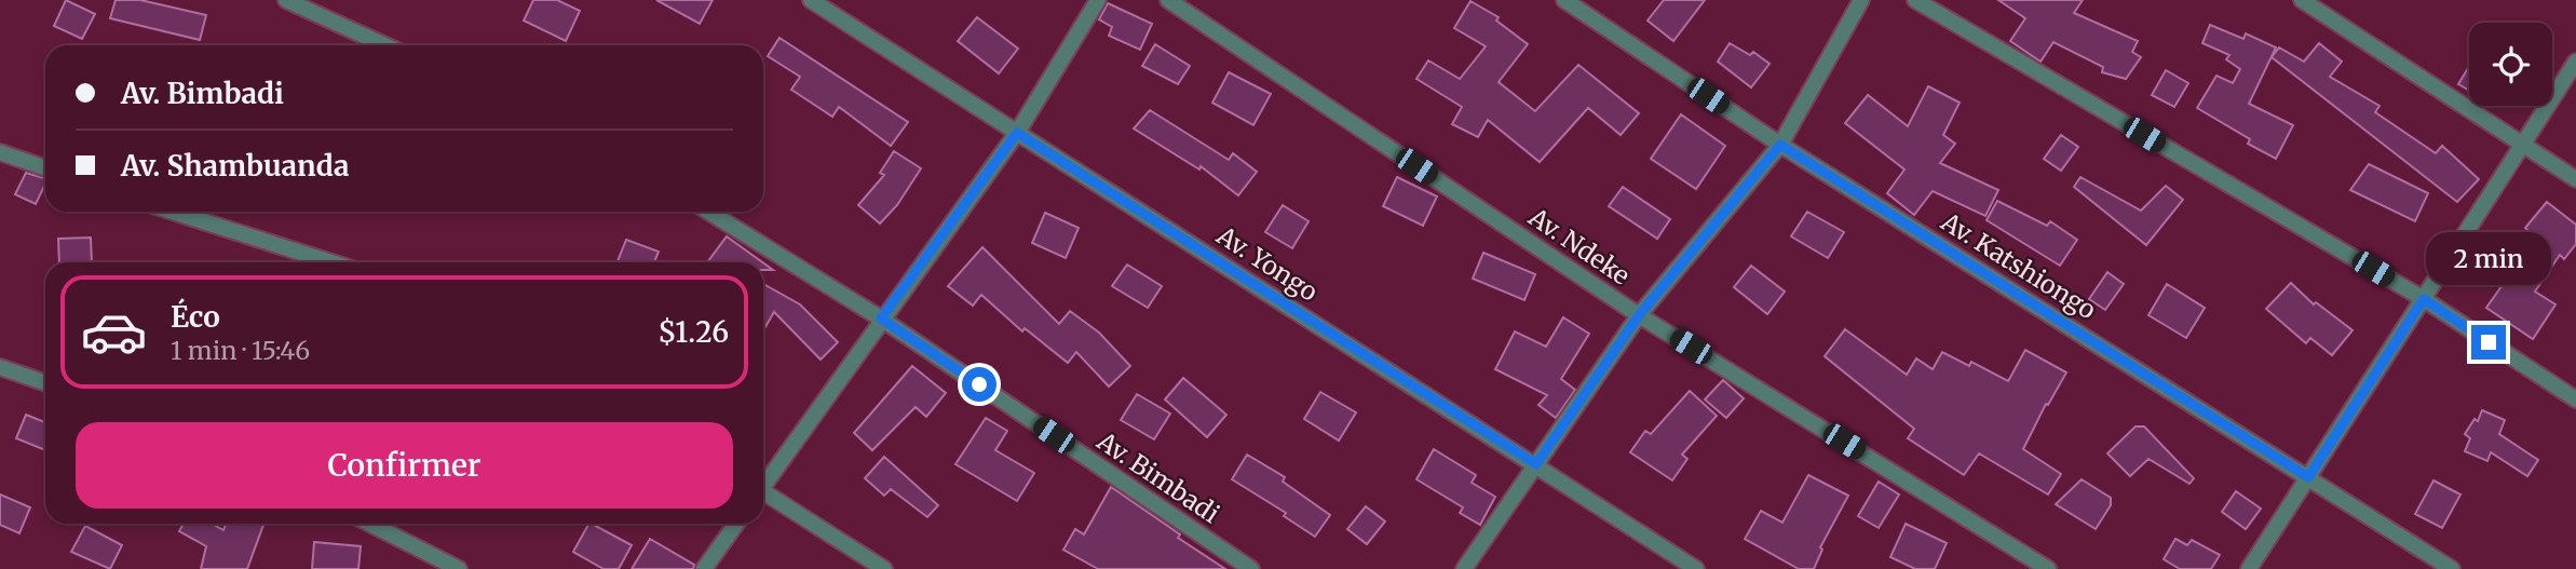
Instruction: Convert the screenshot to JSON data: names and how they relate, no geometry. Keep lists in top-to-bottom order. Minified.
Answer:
{"streets":{"street":["Av. Ndeke","Av. Yongo","Av. Katshiongo","Av. Bimbadi"]},"page":{"banner":["Av. Bimbadi","Av. Shambuanda"],"bubble":"2 min","list":[{"name":"Éco","note":"1 min · 15:46","value":"$1.26"}],"buttons":"Confirmer"}}
